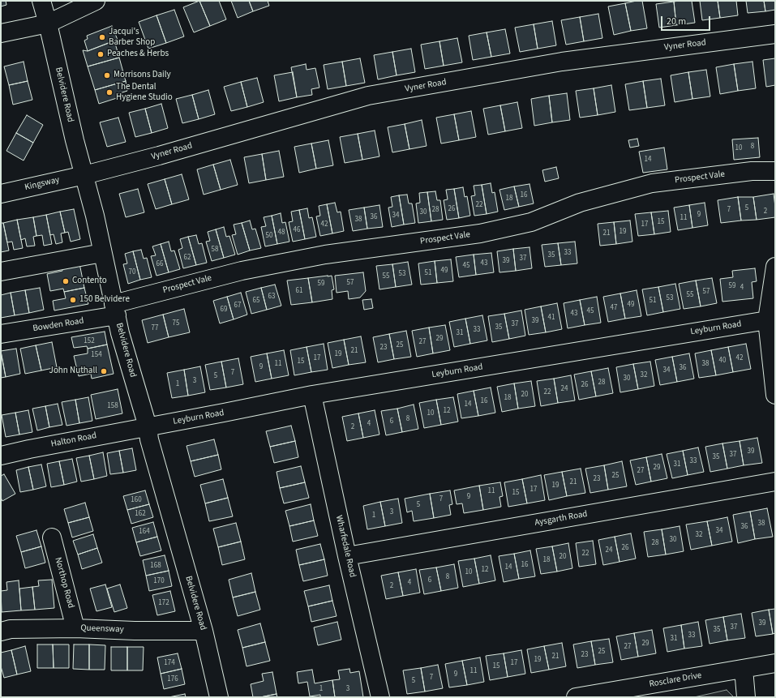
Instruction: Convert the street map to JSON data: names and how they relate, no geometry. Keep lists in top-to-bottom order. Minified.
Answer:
{"streets":{"street":["Vyner Road","Belvidere Road","Prospect Vale","Kingsway","Bowden Road","Leyburn Road","Halton Road","Aysgarth Road","Wharfedale Road","Northop Road","Queensway","Rosclare Drive"]},"crossings":[["Vyner Road","Belvidere Road"],["Vyner Road","Kingsway"],["Belvidere Road","Prospect Vale"],["Belvidere Road","Kingsway"],["Belvidere Road","Bowden Road"],["Belvidere Road","Leyburn Road"],["Belvidere Road","Halton Road"],["Belvidere Road","Queensway"],["Prospect Vale","Bowden Road"],["Leyburn Road","Halton Road"],["Leyburn Road","Wharfedale Road"],["Aysgarth Road","Wharfedale Road"],["Northop Road","Queensway"]],"places":["Jacqui's Barber Shop","Peaches & Herbs","Morrisons Daily","The Dental Hygiene Studio","Contento","150 Belvidere","John Nuthall"],"house_numbers":["8","10","14","16","18","22","5","26","28","7","2","30","9","34","36","11","38","15","42","17","46","19","48","21","50","58","33","35","62","37","39","43","66","45","49","70","51","53","55","57","59","59","4","61","57","55","63","53","65","51","49","67","47","69","45","43","41","39","75","37","35","77","33","31","29","152","27","25","23","21","19","154","17","42","40","15","11","38","9","36","34","7","32","5","30","3","28","1","26","24","22","20","18","16","14","158","12","10","8","6","4","2","39","37","35","33","31","29","27","25","23","21","19","17","11","15","9","7","160","5","3","162","1","38","36","34","164","32","30","28","26","24","22","20","18","16","168","14","12","10","8","6","170","4","2","172","39","37","35","33","31","29","27","25","23","21","19","174","17","15","11","9","7","176","5","1","3"],"scale_bar":"20 m"}
